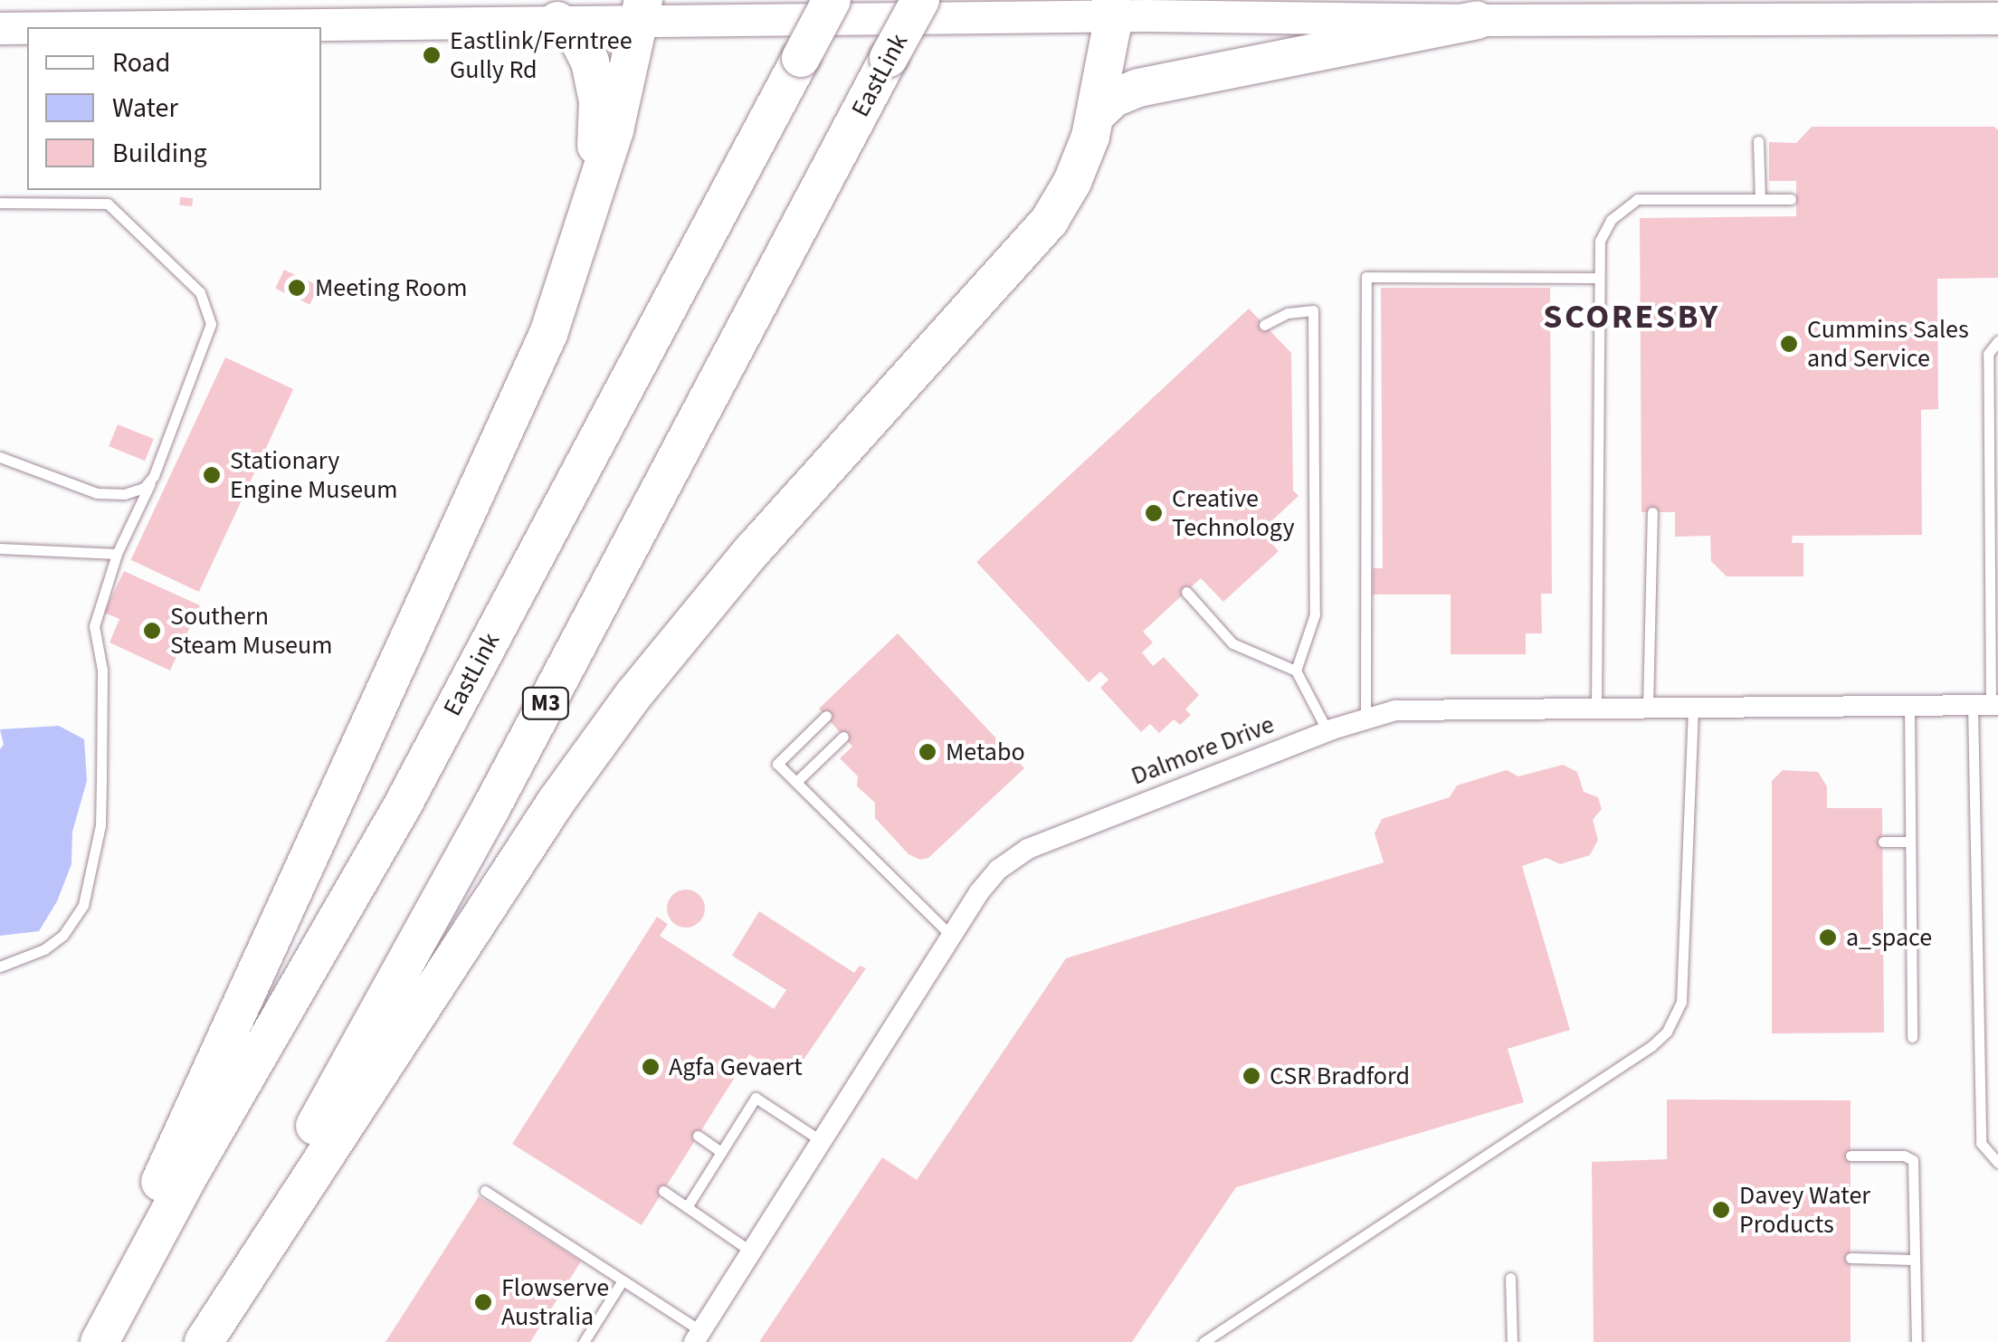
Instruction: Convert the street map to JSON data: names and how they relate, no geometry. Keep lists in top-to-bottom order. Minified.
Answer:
{"streets":{"highway":["EastLink","M3"],"street":["Dalmore Drive"]},"districts":["SCORESBY"],"places":["Eastlink/Ferntree Gully Rd","Meeting Room","Cummins Sales and Service","Stationary Engine Museum","Creative Technology","Southern Steam Museum","Metabo","a_space","Agfa Gevaert","CSR Bradford","Davey Water Products","Flowserve Australia"],"legend":["Road","Water","Building"]}
